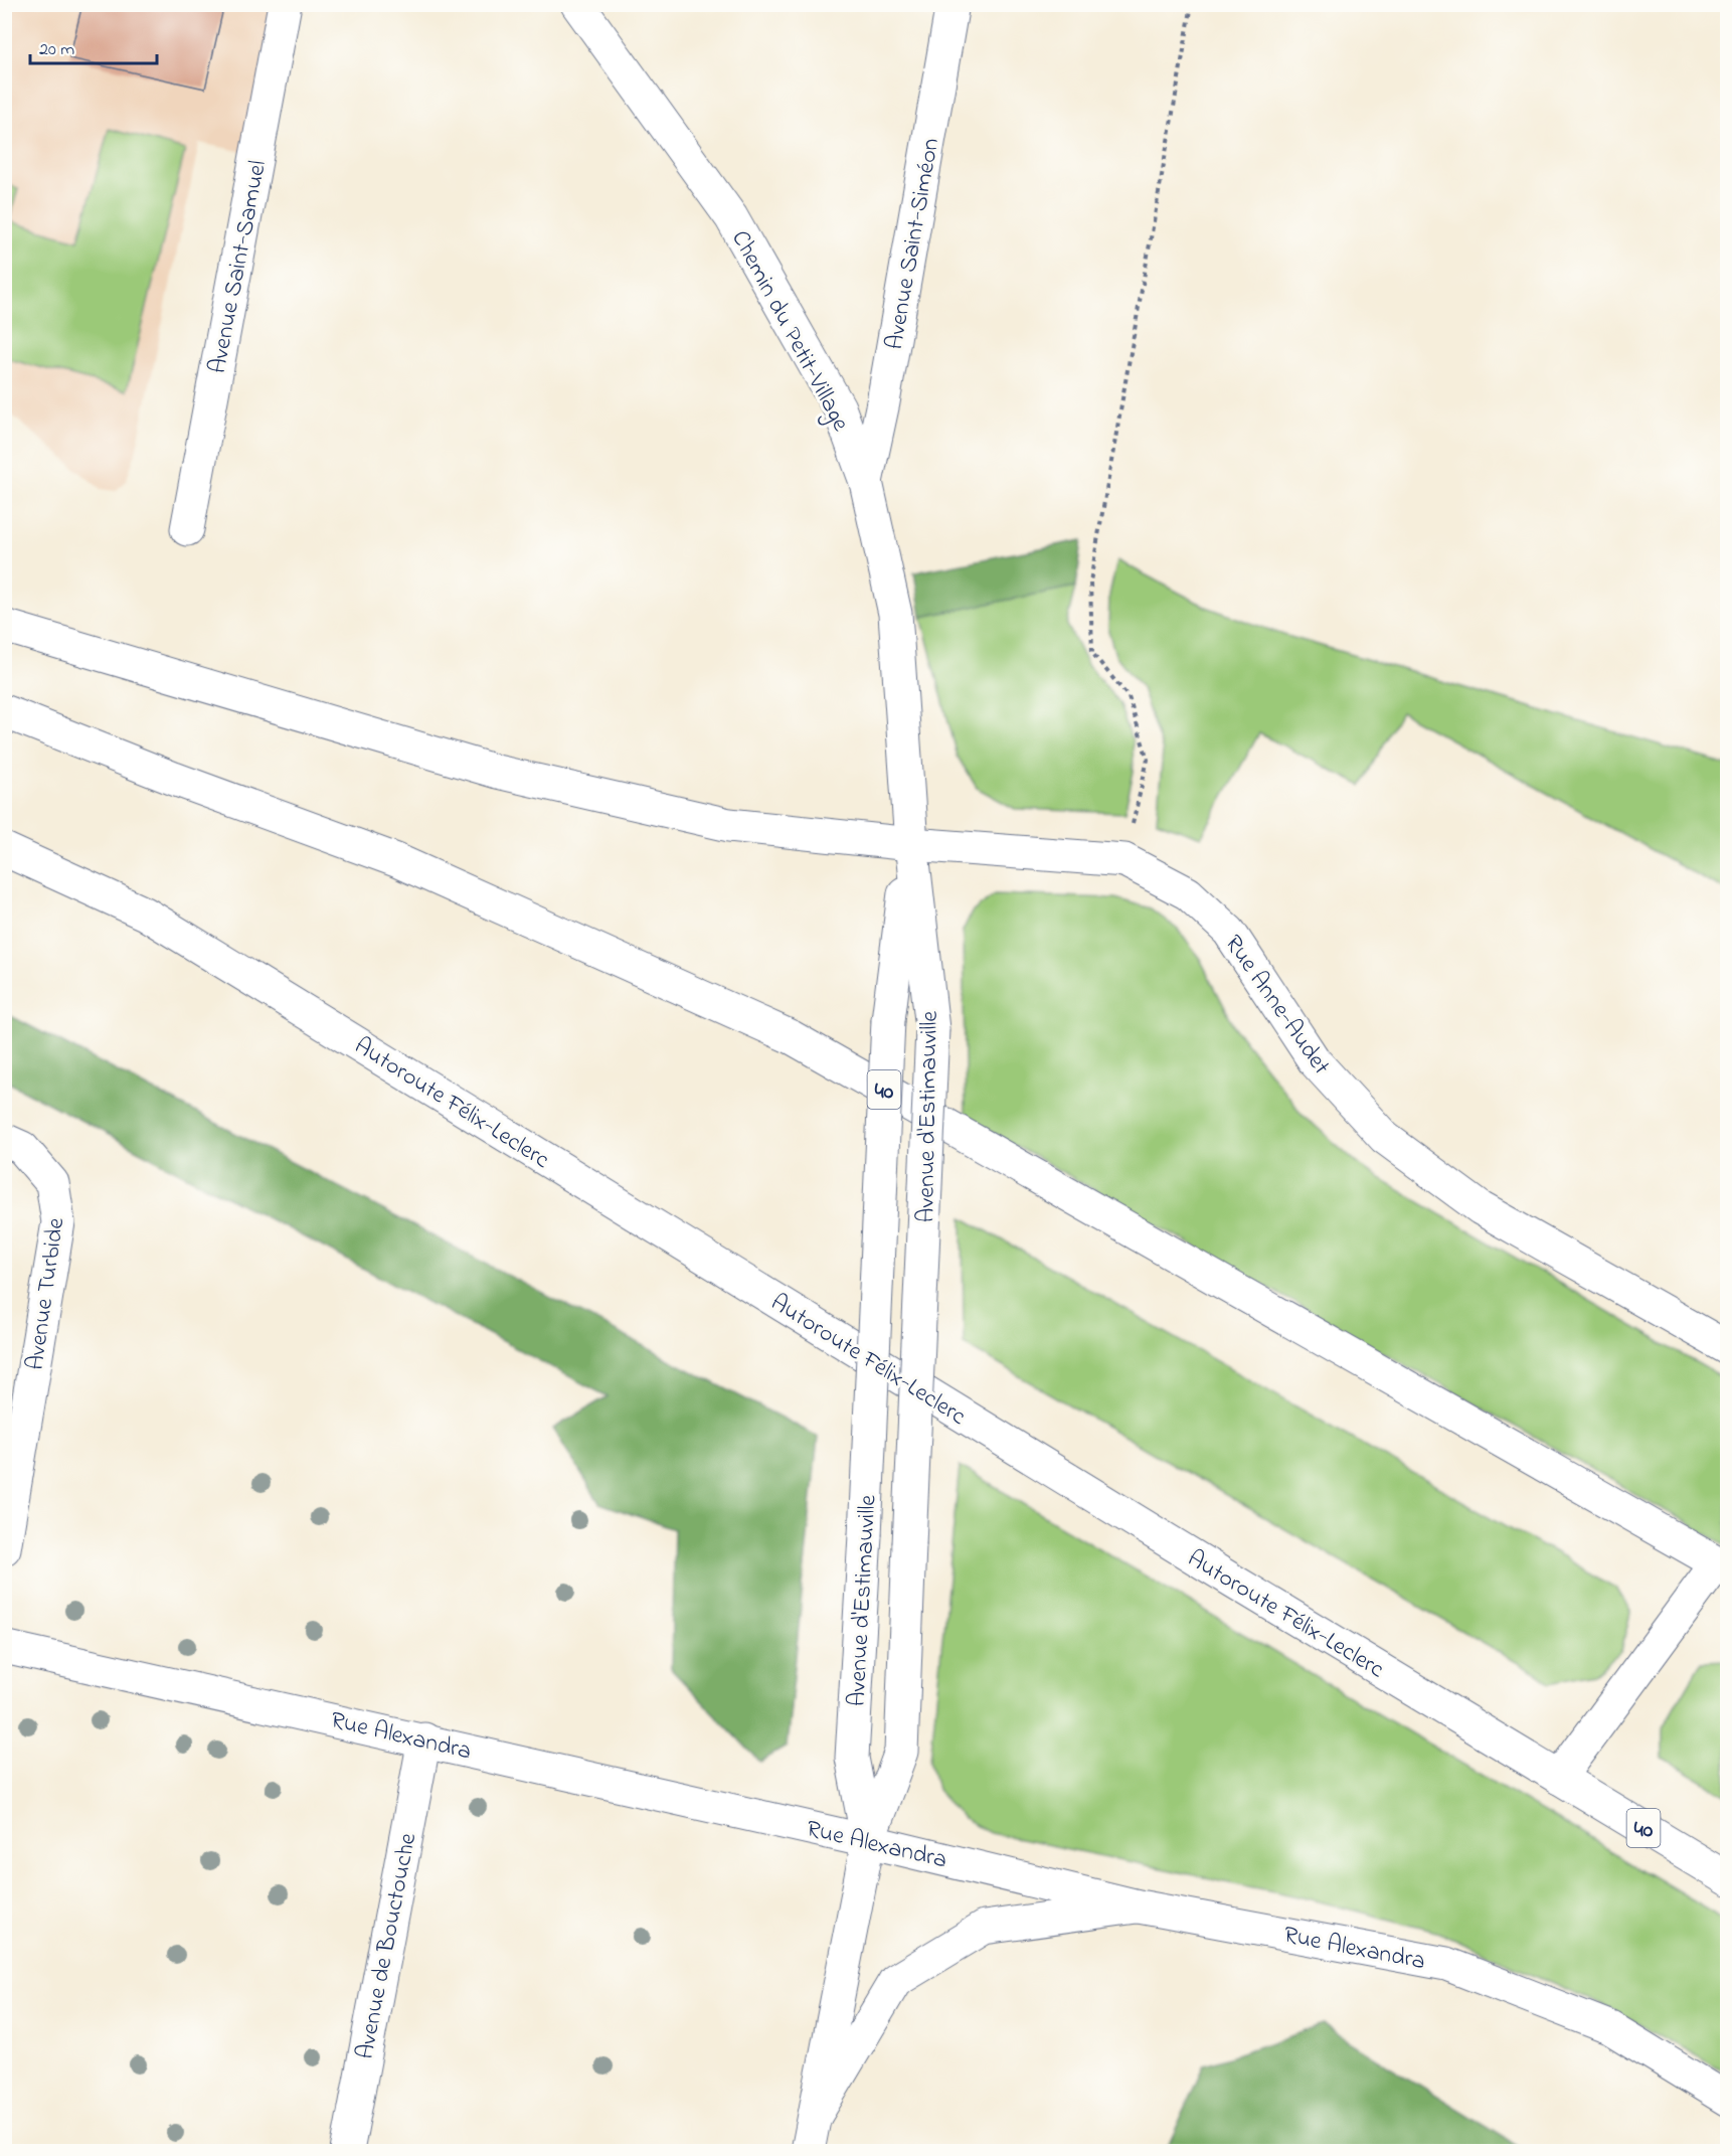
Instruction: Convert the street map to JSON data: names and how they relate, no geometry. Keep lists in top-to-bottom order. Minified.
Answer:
{"streets":{"main road":["Avenue Saint-Siméon","Avenue Saint-Samuel","Chemin du Petit-Village","Rue Anne-Audet","40","Autoroute Félix-Leclerc","Avenue d'Estimauville","Avenue Turbide","Rue Alexandra","Avenue de Bouctouche"]},"crossings":[["Avenue Saint-Siméon","Chemin du Petit-Village"],["Chemin du Petit-Village","Rue Anne-Audet"],["Chemin du Petit-Village","Avenue d'Estimauville"],["Rue Anne-Audet","Avenue d'Estimauville"],["Avenue d'Estimauville","Rue Alexandra"],["Rue Alexandra","Avenue de Bouctouche"]],"scale_bar":"20 m"}
